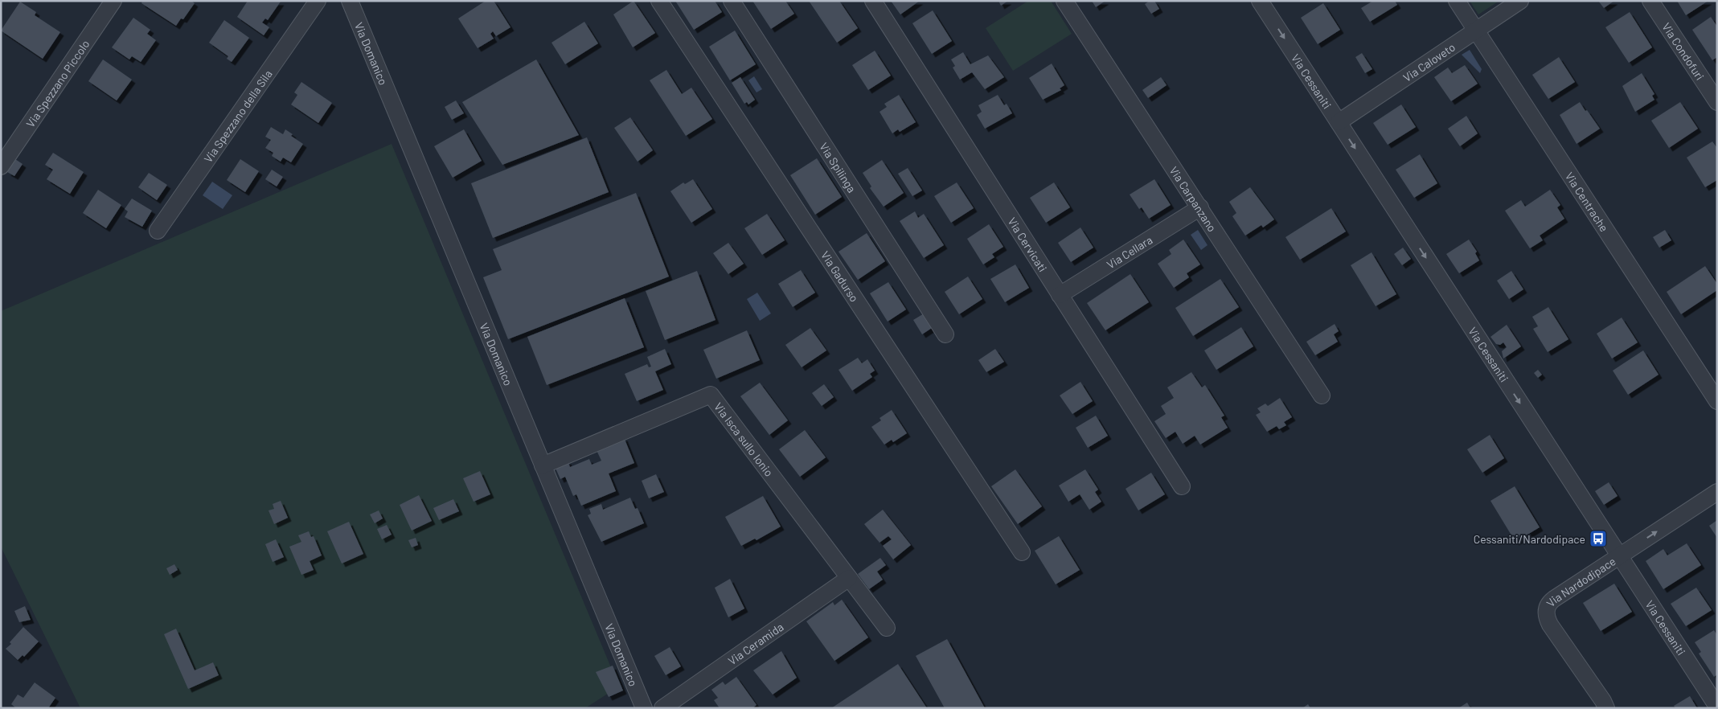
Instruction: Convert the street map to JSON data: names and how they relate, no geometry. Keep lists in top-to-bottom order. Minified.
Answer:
{"streets":{"street":["Via Condofuri","Via Domanico","Via Caloveto","Via Cessaniti","Via Spezzano Piccolo","Via Spezzano della Sila","Via Spilinga","Via Carpanzano","Via Centrache","Via Cervicati","Via Cellara","Via Gadurso","Via Isca sullo Ionio","Via Nardodipace","Via Ceramida"]},"crossings":[["Via Domanico","Via Isca sullo Ionio"],["Via Caloveto","Via Cessaniti"],["Via Caloveto","Via Centrache"],["Via Cessaniti","Via Nardodipace"],["Via Carpanzano","Via Cellara"],["Via Cervicati","Via Cellara"],["Via Isca sullo Ionio","Via Ceramida"]],"one_way":["Via Cessaniti","Via Nardodipace"],"places":{"bus stop":["Cessaniti/Nardodipace"]}}
